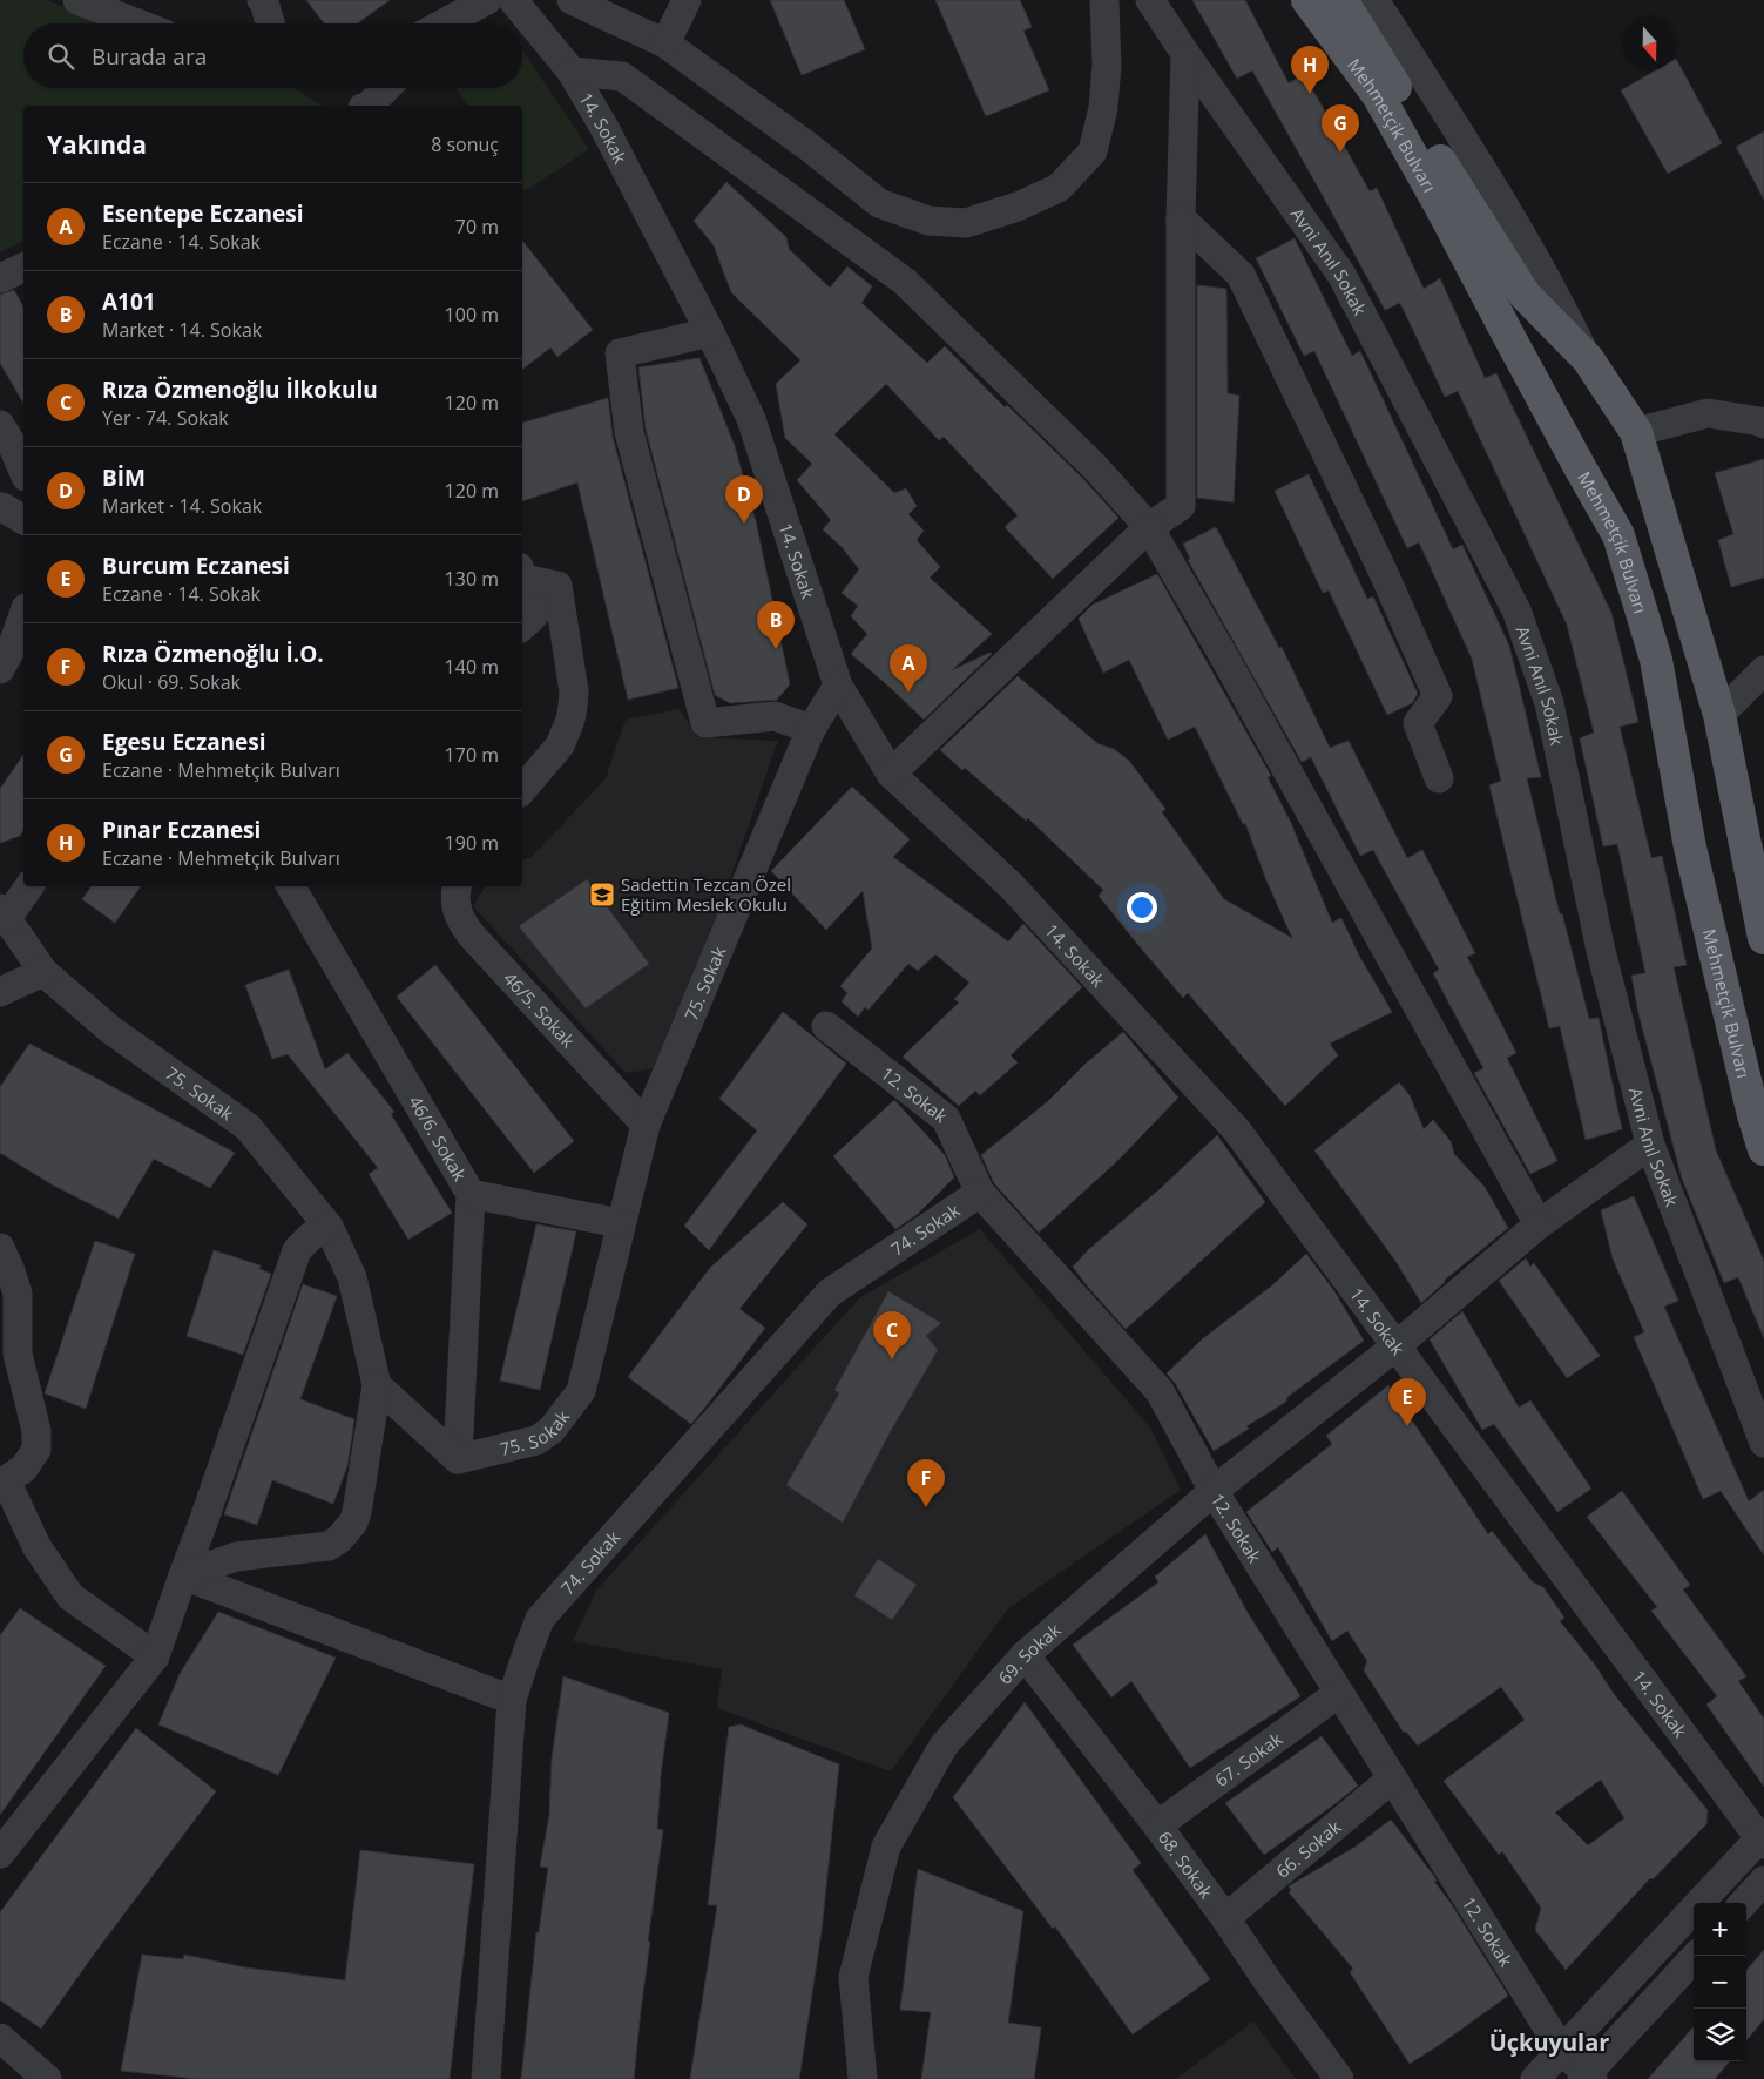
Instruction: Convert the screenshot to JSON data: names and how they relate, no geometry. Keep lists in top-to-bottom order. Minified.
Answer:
{"streets":{"main road":["Mehmetçik Bulvarı"],"street":["14. Sokak","Avni Anıl Sokak","75. Sokak","46/5. Sokak","12. Sokak","46/6. Sokak","74. Sokak","69. Sokak","67. Sokak","66. Sokak","68. Sokak"]},"crossings":[["14. Sokak","75. Sokak"],["14. Sokak","69. Sokak"],["Avni Anıl Sokak","69. Sokak"],["75. Sokak","46/5. Sokak"],["75. Sokak","46/6. Sokak"],["12. Sokak","74. Sokak"],["12. Sokak","69. Sokak"],["12. Sokak","67. Sokak"],["12. Sokak","66. Sokak"],["69. Sokak","68. Sokak"],["67. Sokak","68. Sokak"],["66. Sokak","68. Sokak"]],"districts":["Üçkuyular"],"places":{"school or university":["Sadettin Tezcan Özel Eğitim Meslek Okulu"]},"north":"bottom","page":{"search":"Burada ara","pins":["H","G","D","B","A","C","E","F"],"heading":["Yakında","8 sonuç"],"list":[{"mark":"A","name":"Esentepe Eczanesi","note":"Eczane · 14. Sokak","value":"70 m"},{"mark":"B","name":"A101","note":"Market · 14. Sokak","value":"100 m"},{"mark":"C","name":"Rıza Özmenoğlu İlkokulu","note":"Yer · 74. Sokak","value":"120 m"},{"mark":"D","name":"BİM","note":"Market · 14. Sokak","value":"120 m"},{"mark":"E","name":"Burcum Eczanesi","note":"Eczane · 14. Sokak","value":"130 m"},{"mark":"F","name":"Rıza Özmenoğlu İ.O.","note":"Okul · 69. Sokak","value":"140 m"},{"mark":"G","name":"Egesu Eczanesi","note":"Eczane · Mehmetçik Bulvarı","value":"170 m"},{"mark":"H","name":"Pınar Eczanesi","note":"Eczane · Mehmetçik Bulvarı","value":"190 m"}],"map_buttons":["+","−"]}}
